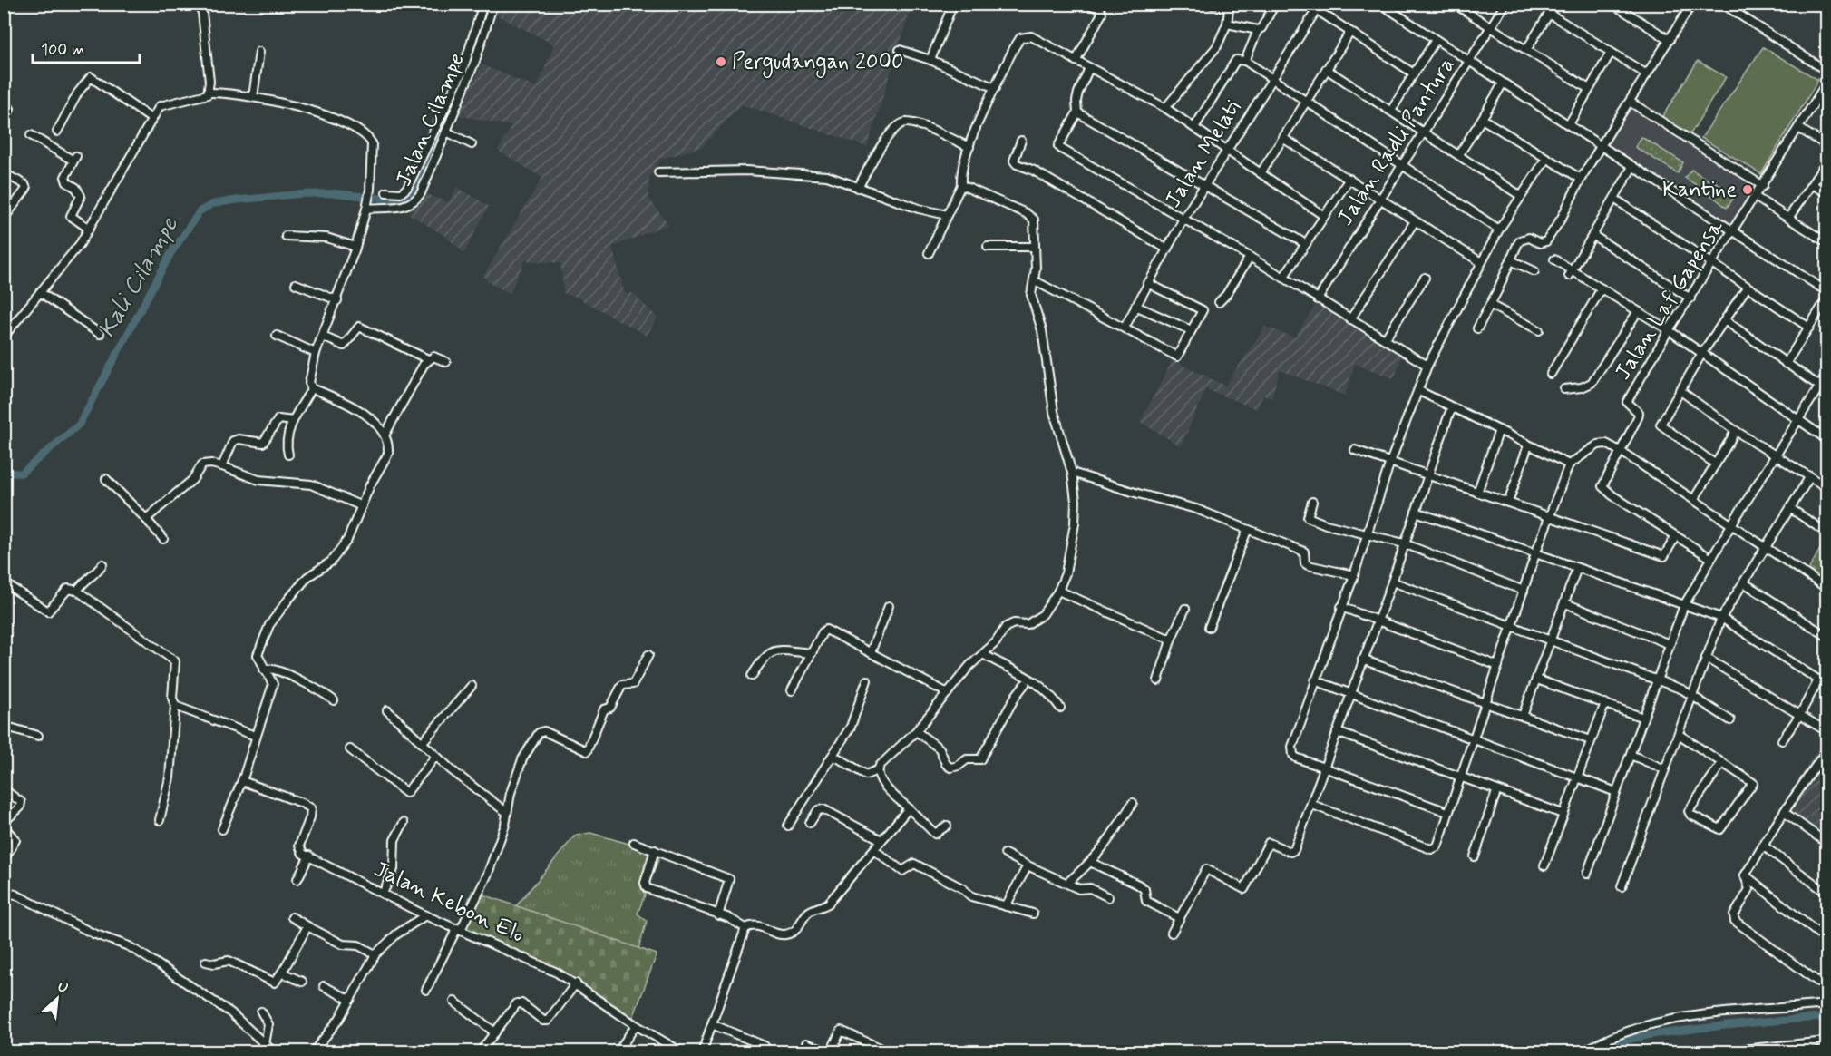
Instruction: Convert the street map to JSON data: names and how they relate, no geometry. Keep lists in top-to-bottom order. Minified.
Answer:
{"streets":{"street":["Jalan Cilampe","Jalan Radli Pantura","Jalan Melati","Jalan Laf Gapensa","Jalan Kebon Elo"]},"water":["Kali Cilampe"],"places":["Pergudangan 2000","Kantine"],"scale_bar":"100 m","north":"top right"}
